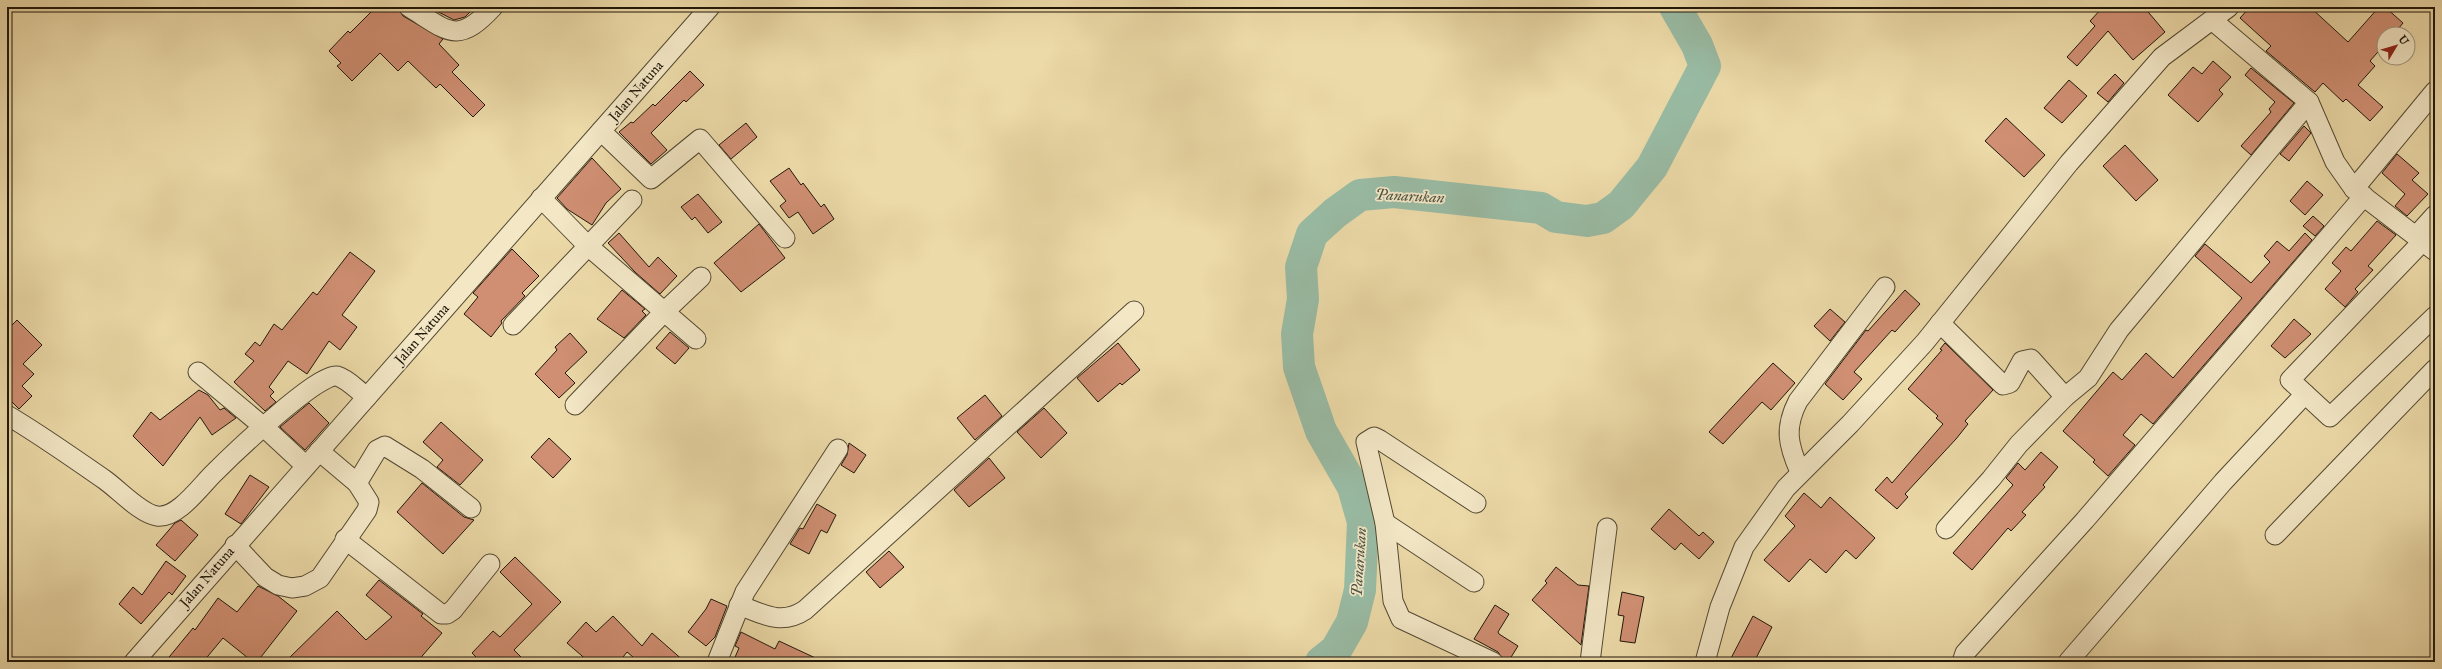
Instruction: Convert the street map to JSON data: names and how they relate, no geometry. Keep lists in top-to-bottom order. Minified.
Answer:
{"streets":{"street":["Jalan Natuna"]},"water":["Panarukan"],"north":"top right"}
